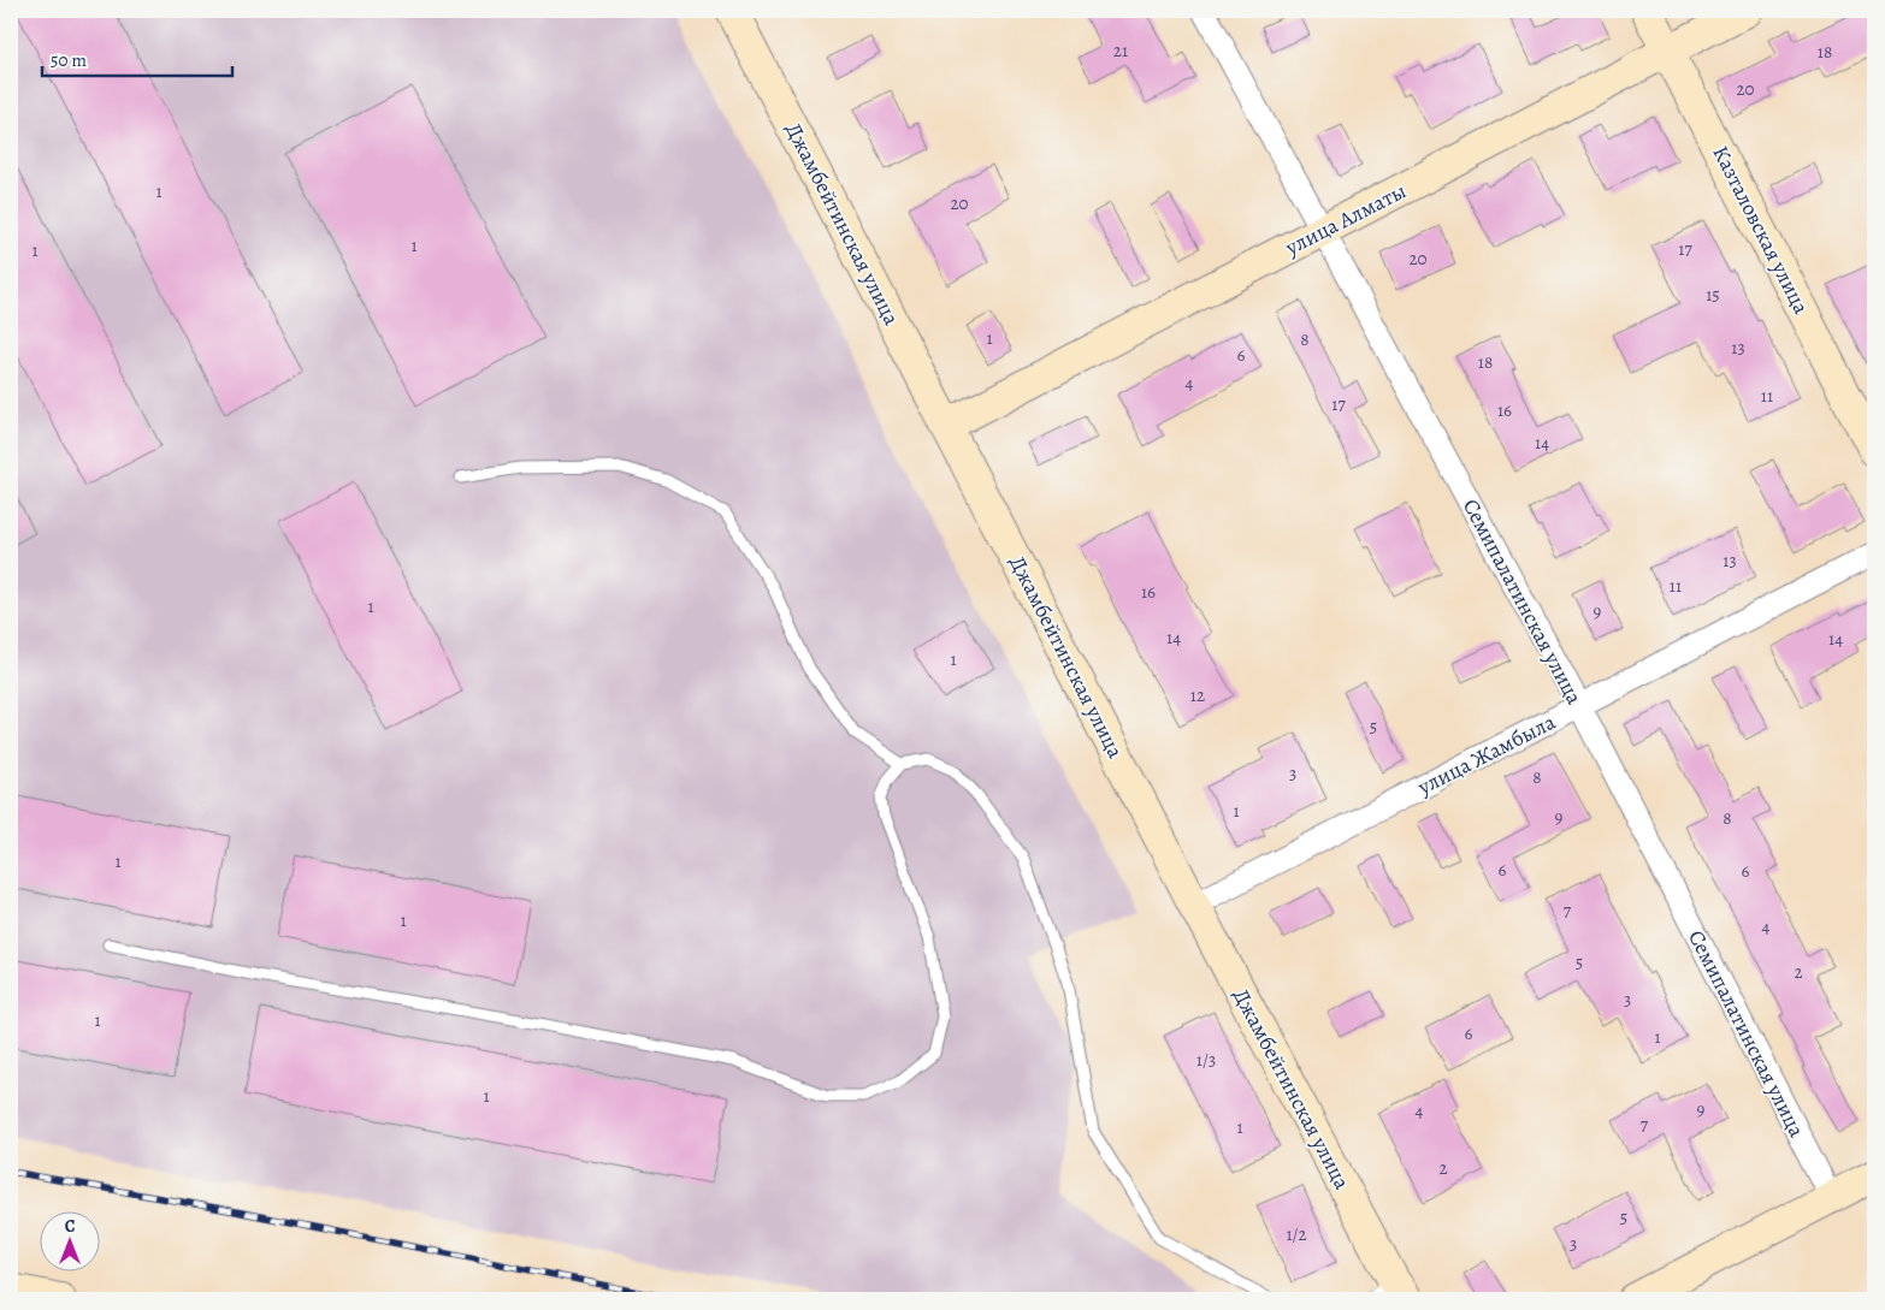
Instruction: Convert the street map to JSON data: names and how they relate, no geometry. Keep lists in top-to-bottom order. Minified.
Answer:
{"streets":{"street":["улица Алматы","Джамбейтинская улица","Казталовская улица","Семипалатинская улица","улица Жамбыла"]},"crossings":[["улица Алматы","Джамбейтинская улица"],["улица Алматы","Казталовская улица"],["улица Алматы","Семипалатинская улица"],["Джамбейтинская улица","улица Жамбыла"],["Семипалатинская улица","улица Жамбыла"]],"house_numbers":["21","18","20","1","20","1","17","1","20","15","1","8","13","6","18","4","11","17","16","14","13","11","16","1","9","14","14","1","12","5","3","8","1","9","8","1","6","6","7","1","4","5","2","3","1","6","1","1/3","1","9","4","7","1","2","5","1/2","3"],"scale_bar":"50 m","north":"top"}
